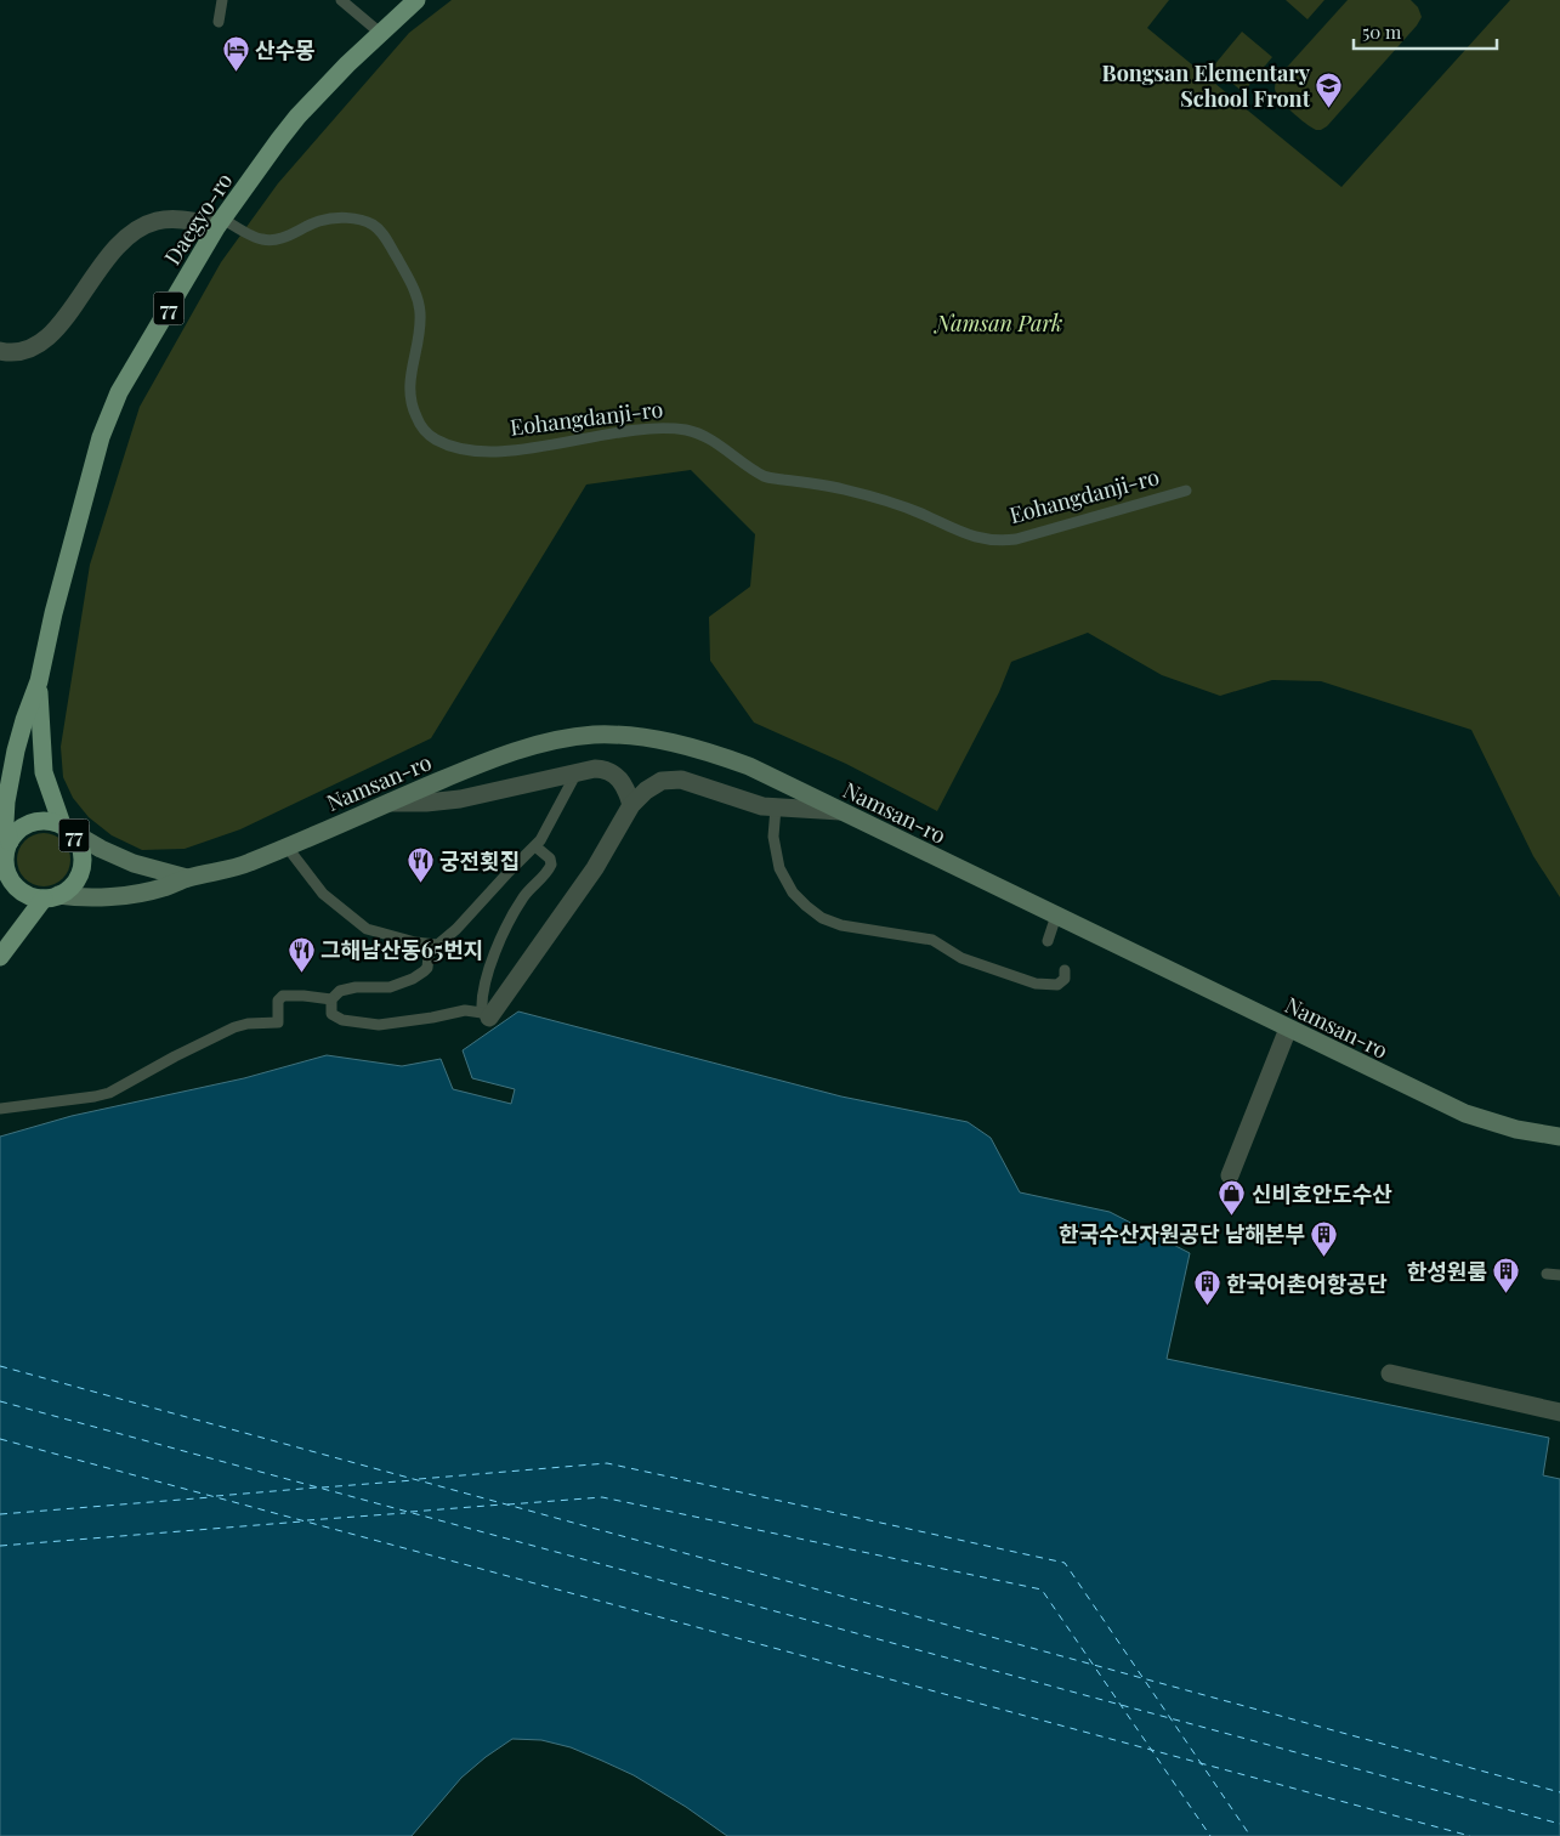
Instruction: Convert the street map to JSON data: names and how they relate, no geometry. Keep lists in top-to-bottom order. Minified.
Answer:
{"streets":{"main road":["Daegyo-ro","77"],"street":["Eohangdanji-ro","Namsan-ro"]},"crossings":[["Daegyo-ro","77"],["Daegyo-ro","Eohangdanji-ro"],["Daegyo-ro","Namsan-ro"],["77","Namsan-ro"]],"parks":["Namsan Park"],"places":{"hotel":["산수몽"],"school or university":["Bongsan Elementary School Front"],"restaurant":["궁전횟집","그해남산동65번지"],"shop":["신비호안도수산"],"building":["한국수산자원공단 남해본부","한성원룸","한국어촌어항공단"]},"scale_bar":"50 m"}
